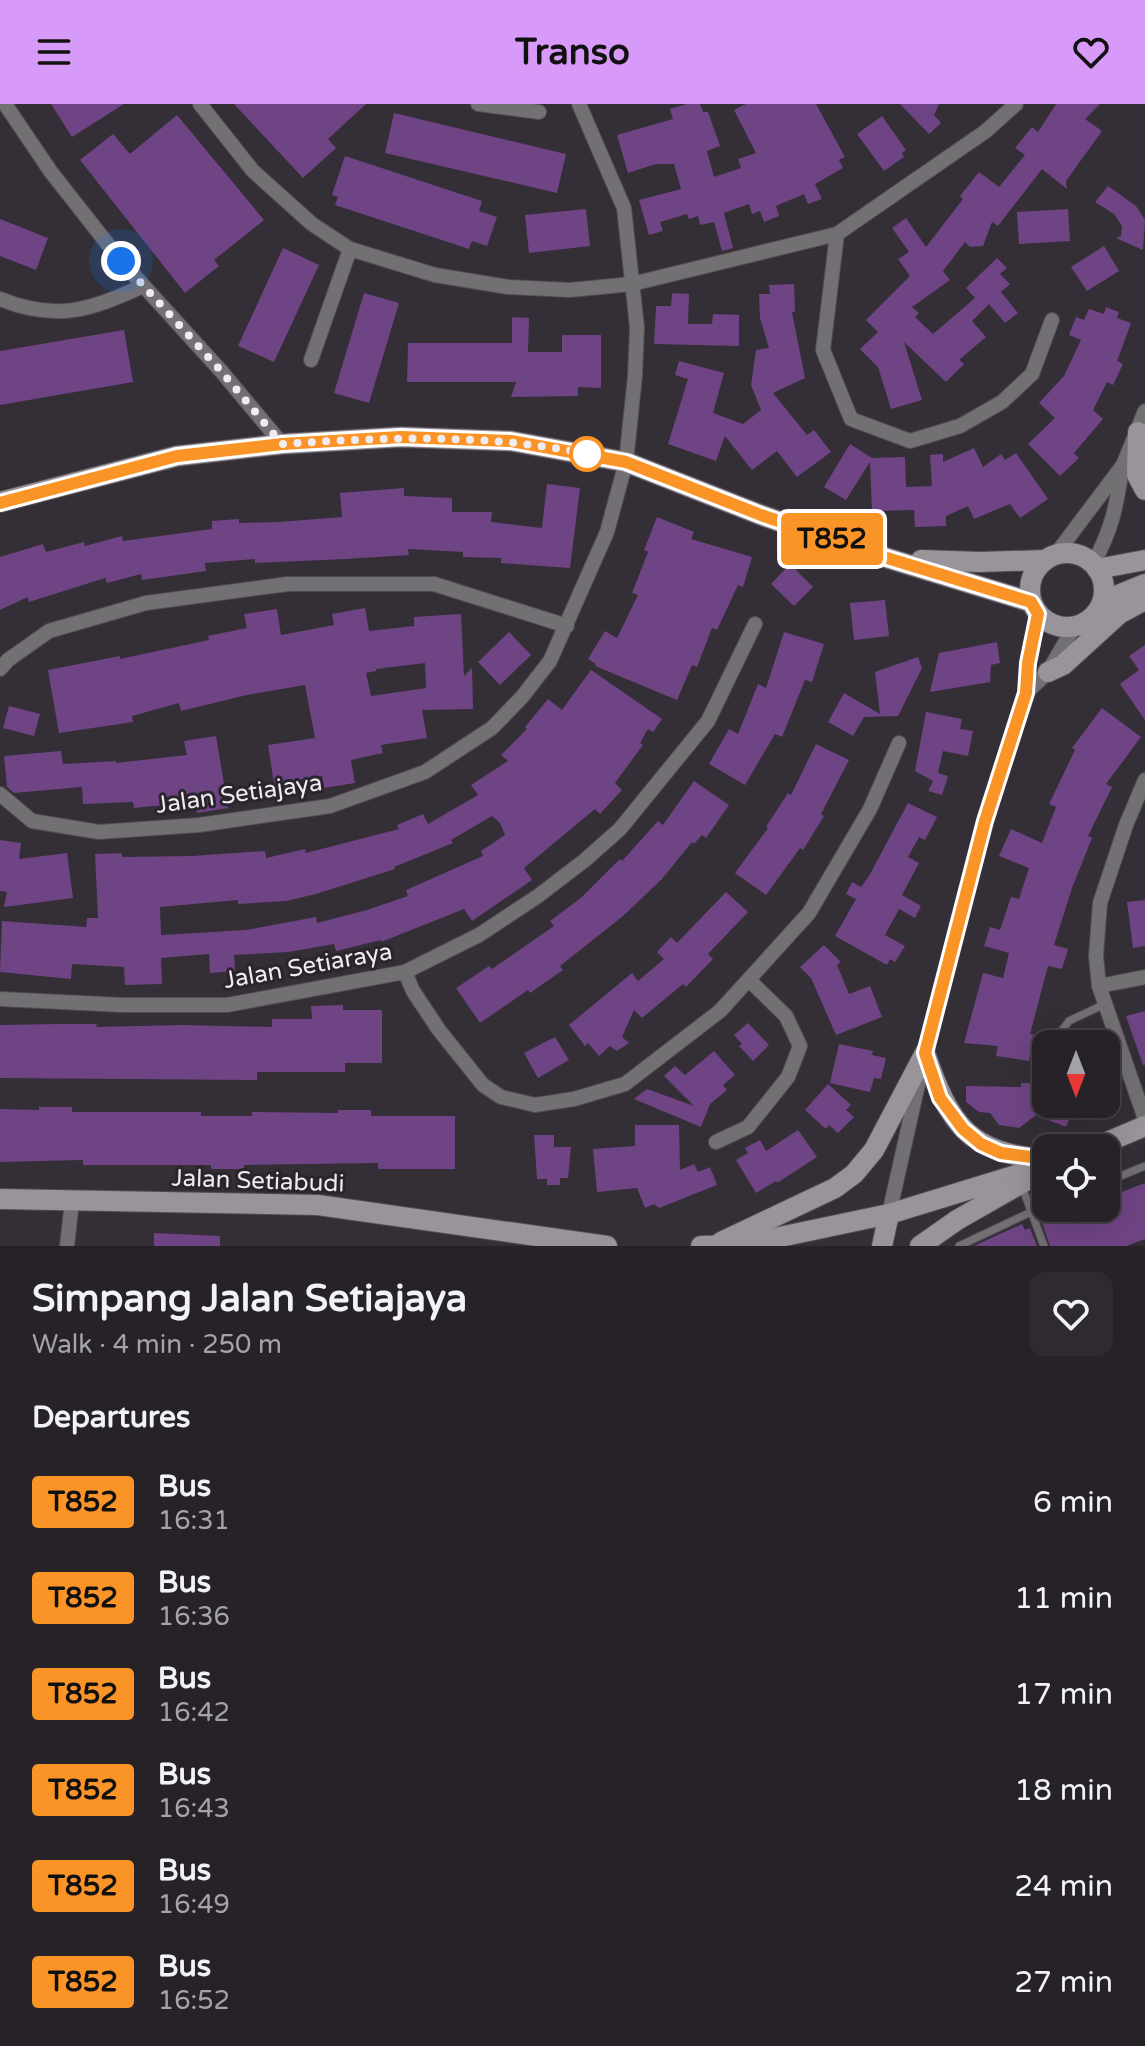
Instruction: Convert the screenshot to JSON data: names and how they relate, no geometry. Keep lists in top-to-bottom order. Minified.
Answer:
{"streets":{"street":["Jalan Setiajaya","Jalan Setiaraya","Jalan Setiabudi"]},"lines":["bus line T852"],"north":"bottom","page":{"header":"Transo","on_map":"T852","heading":[["Simpang Jalan Setiajaya","Walk · 4 min · 250 m"],"Departures"],"list":[{"mark":"T852","name":"Bus","note":"16:31","value":"6 min"},{"mark":"T852","name":"Bus","note":"16:36","value":"11 min"},{"mark":"T852","name":"Bus","note":"16:42","value":"17 min"},{"mark":"T852","name":"Bus","note":"16:43","value":"18 min"},{"mark":"T852","name":"Bus","note":"16:49","value":"24 min"},{"mark":"T852","name":"Bus","note":"16:52","value":"27 min"}]}}
